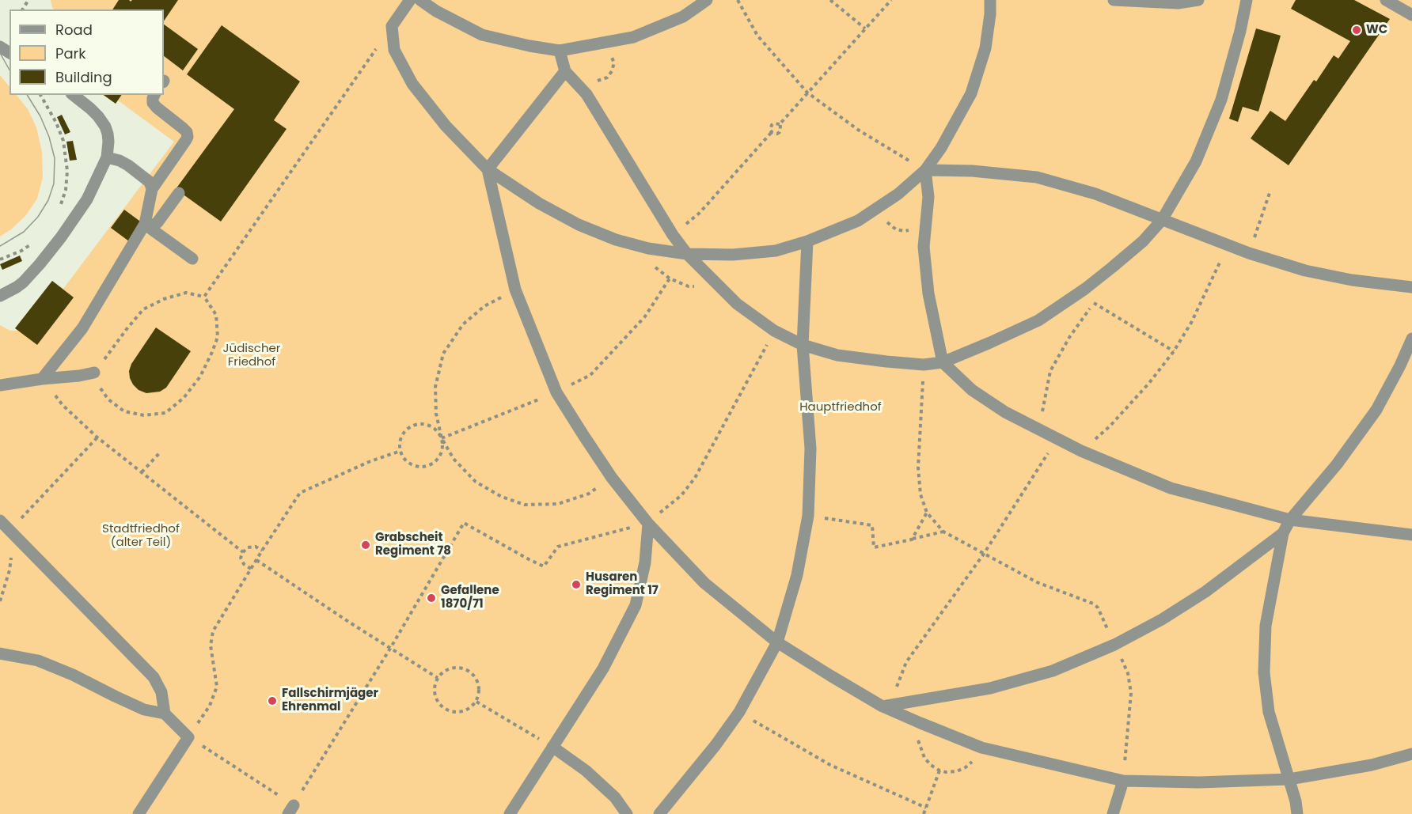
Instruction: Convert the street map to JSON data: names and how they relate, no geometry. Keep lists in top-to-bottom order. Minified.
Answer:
{"parks":["Jüdischer Friedhof","Hauptfriedhof","Stadtfriedhof (alter Teil)"],"places":["WC","Grabscheit Regiment 78","Husaren Regiment 17","Gefallene 1870/71","Fallschirmjäger Ehrenmal"],"legend":["Road","Park","Building"]}
